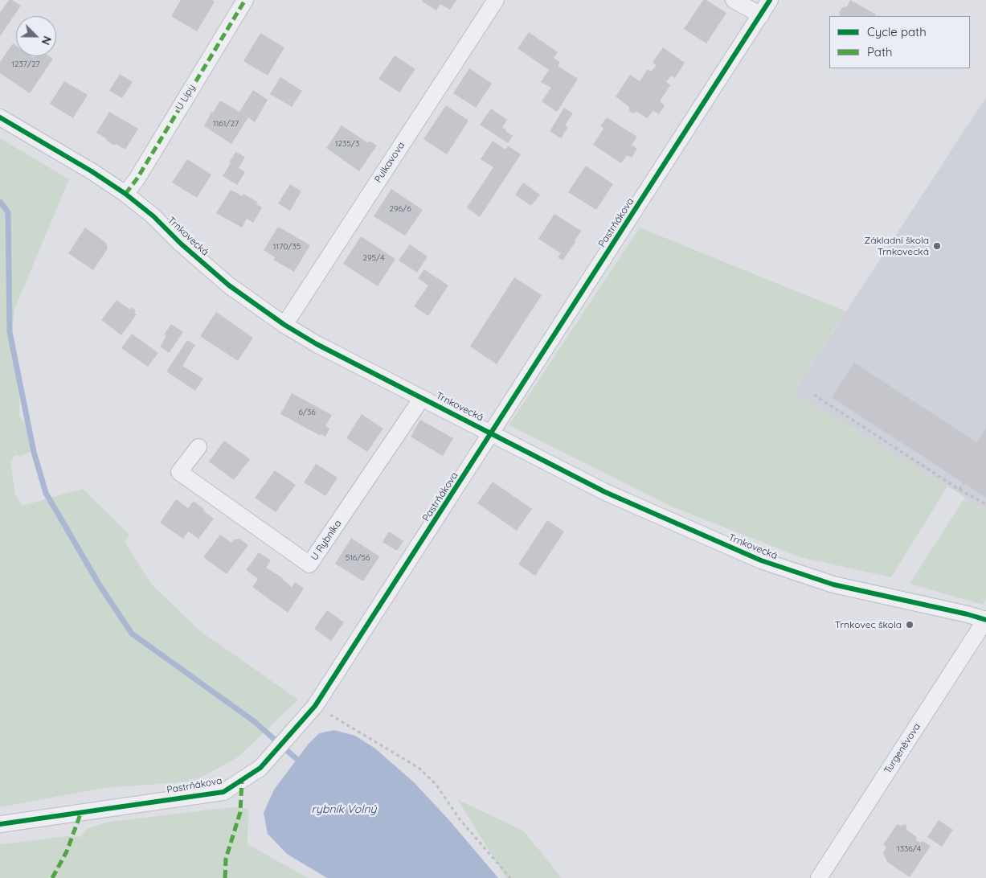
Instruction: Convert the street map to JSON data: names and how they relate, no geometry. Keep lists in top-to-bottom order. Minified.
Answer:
{"streets":{"street":["U Lípy","Pulkavova","Pastrňákova","Trnkovecká","U Rybníka","Turgeněvova"]},"crossings":[["U Lípy","Trnkovecká"],["Pulkavova","Trnkovecká"],["Pastrňákova","Trnkovecká"],["Trnkovecká","U Rybníka"],["Trnkovecká","Turgeněvova"]],"water":["rybník Volný"],"places":["Základní škola Trnkovecká","Trnkovec škola"],"house_numbers":["1237/27","1161/27","1235/3","296/6","1170/35","295/4","6/36","516/56","1336/4"],"legend":["Cycle path","Path"],"north":"bottom right"}
